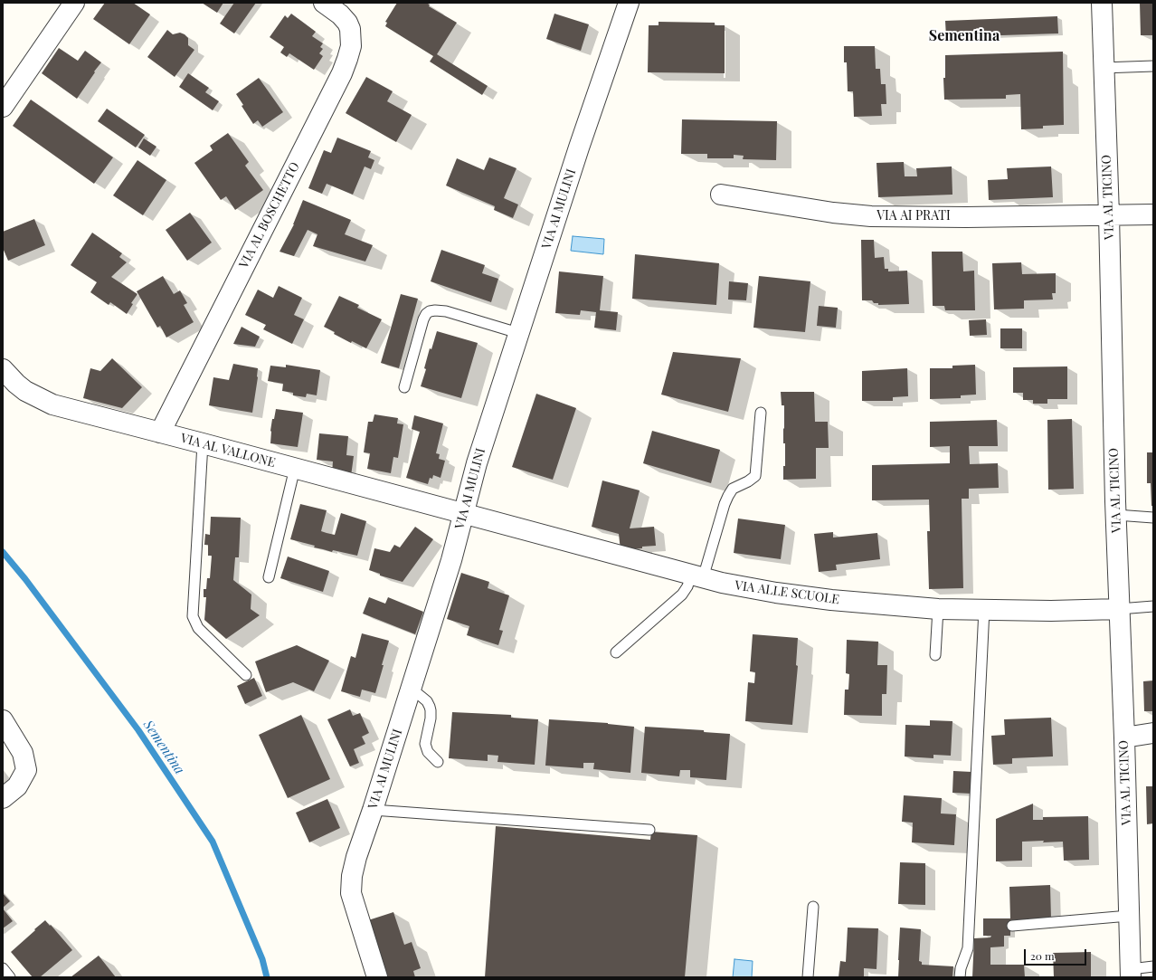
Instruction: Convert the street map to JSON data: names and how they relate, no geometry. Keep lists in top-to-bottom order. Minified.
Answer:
{"streets":{"street":["VIA AL TICINO","VIA AI MULINI","VIA AL BOSCHETTO","VIA AI PRATI","VIA AL VALLONE","VIA ALLE SCUOLE"]},"crossings":[["VIA AL TICINO","VIA AI PRATI"],["VIA AL TICINO","VIA ALLE SCUOLE"],["VIA AI MULINI","VIA AL VALLONE"],["VIA AI MULINI","VIA ALLE SCUOLE"],["VIA AL BOSCHETTO","VIA AL VALLONE"],["VIA AL VALLONE","VIA ALLE SCUOLE"]],"districts":["Sementina"],"water":["Sementina"],"scale_bar":"20 m"}
